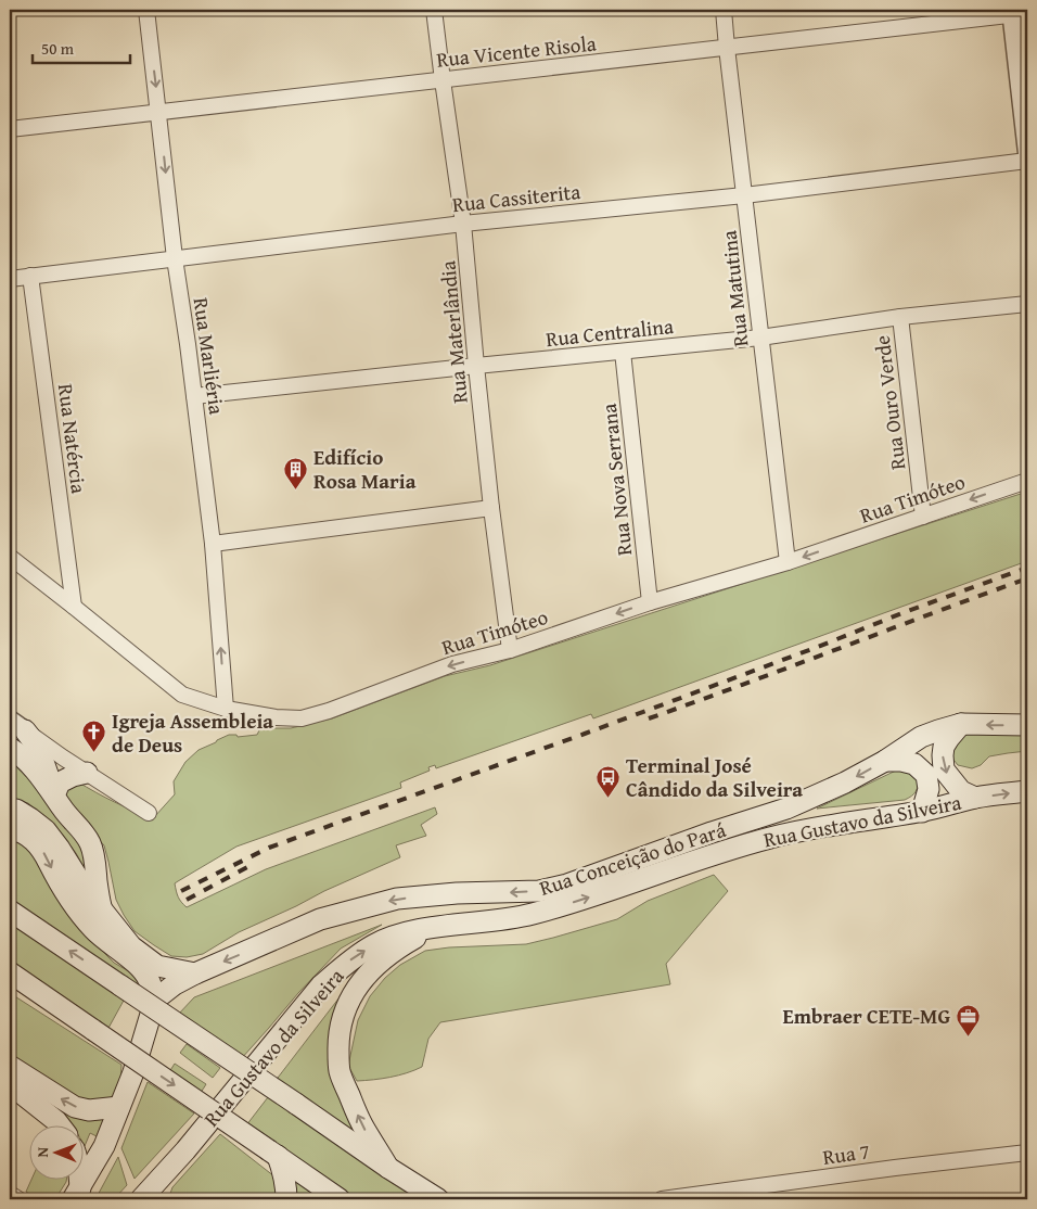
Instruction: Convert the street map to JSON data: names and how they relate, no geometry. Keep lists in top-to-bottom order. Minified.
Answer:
{"streets":{"main road":["Rua Gustavo da Silveira","Rua Conceição do Pará"],"street":["Rua Vicente Risola","Rua Cassiterita","Rua Matutina","Rua Materlândia","Rua Centralina","Rua Marliéria","Rua Ouro Verde","Rua Natércia","Rua Nova Serrana","Rua Timóteo","Rua 7"]},"crossings":[["Rua Vicente Risola","Rua Matutina"],["Rua Vicente Risola","Rua Materlândia"],["Rua Vicente Risola","Rua Marliéria"],["Rua Cassiterita","Rua Matutina"],["Rua Cassiterita","Rua Materlândia"],["Rua Cassiterita","Rua Marliéria"],["Rua Cassiterita","Rua Natércia"],["Rua Matutina","Rua Centralina"],["Rua Matutina","Rua Timóteo"],["Rua Materlândia","Rua Centralina"],["Rua Materlândia","Rua Timóteo"],["Rua Centralina","Rua Marliéria"],["Rua Centralina","Rua Ouro Verde"],["Rua Centralina","Rua Nova Serrana"],["Rua Marliéria","Rua Timóteo"],["Rua Ouro Verde","Rua Timóteo"],["Rua Natércia","Rua Timóteo"],["Rua Nova Serrana","Rua Timóteo"]],"one_way":["Rua Timóteo","Rua Gustavo da Silveira","Rua Conceição do Pará"],"places":{"building":["Edifício Rosa Maria"],"church":["Igreja Assembleia de Deus"],"bus stop":["Terminal José Cândido da Silveira"],"office":["Embraer CETE-MG"]},"scale_bar":"50 m","north":"left"}
